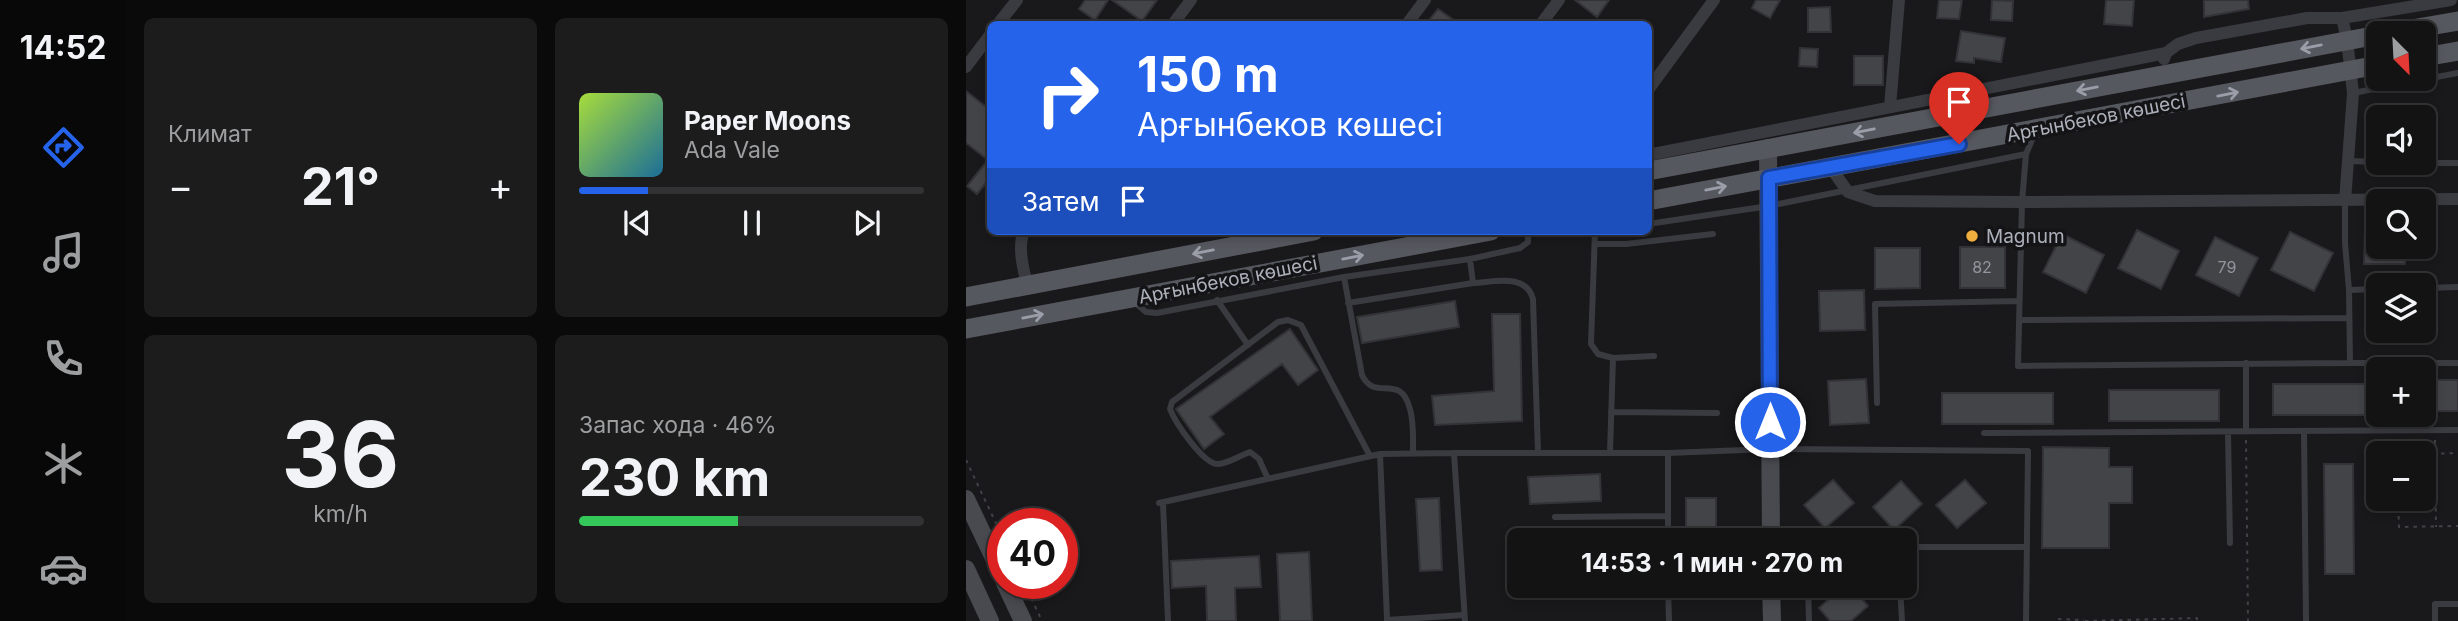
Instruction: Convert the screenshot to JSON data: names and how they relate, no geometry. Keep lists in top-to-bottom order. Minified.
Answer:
{"streets":{"main road":["Арғынбеков көшесі"]},"places":["Magnum"],"house_numbers":["82","79"],"north":"bottom right","page":{"tabs":"14:52","tile":["Климат",["36","km/h"],["Запас хода · 46%","230 km"]],"map_buttons":["+","−"],"turn":["150 m","Арғынбеков көшесі"],"song":["Paper Moons","Ada Vale"],"heat":["−","21°","+"],"then":"Затем","limit":"40","trip":"14:53 · 1 мин · 270 m"}}
